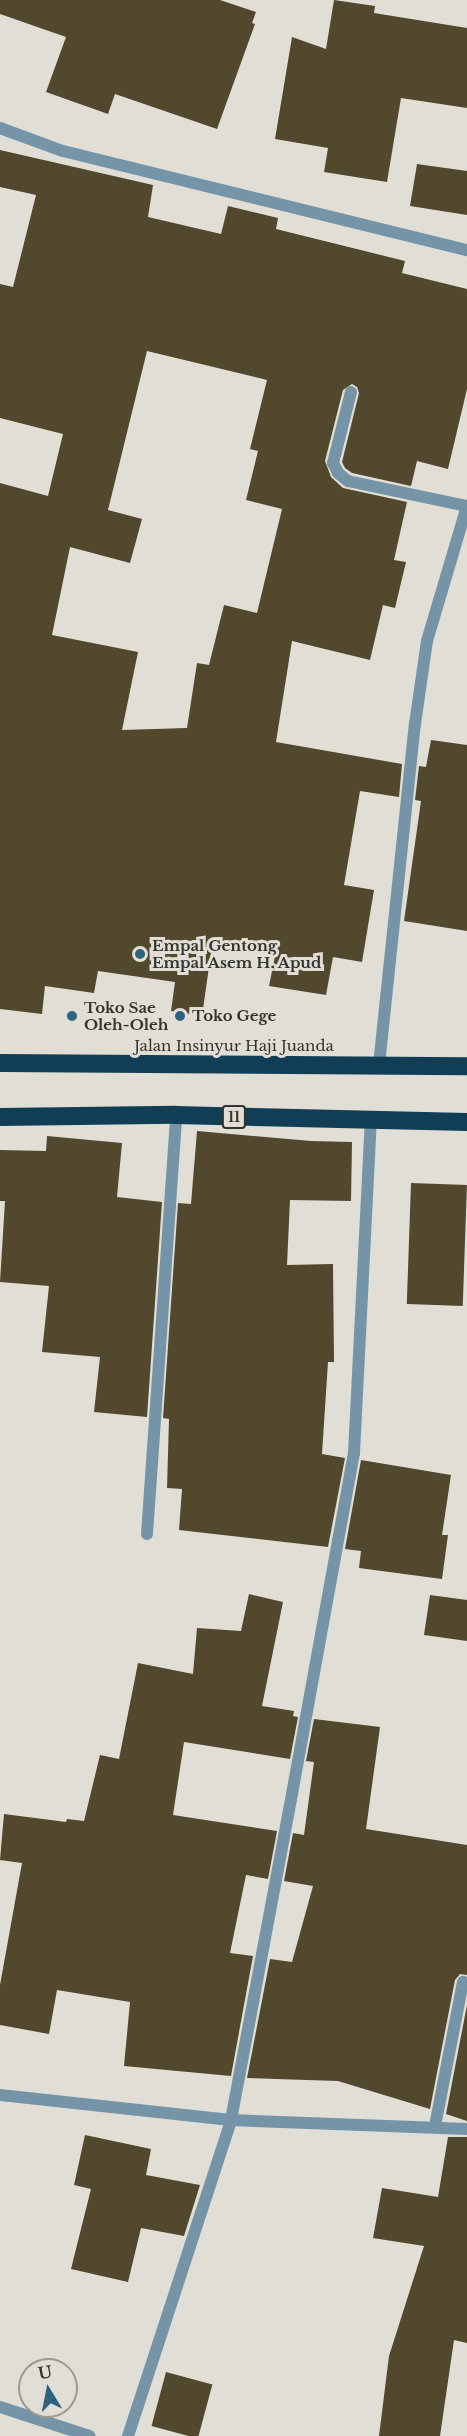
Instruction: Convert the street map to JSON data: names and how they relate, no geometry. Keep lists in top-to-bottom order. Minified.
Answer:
{"streets":{"highway":["Jalan Insinyur Haji Juanda","11"]},"places":["Empal Gentong Empal Asem H. Apud","Toko Sae Oleh-Oleh","Toko Gege"],"north":"top"}
